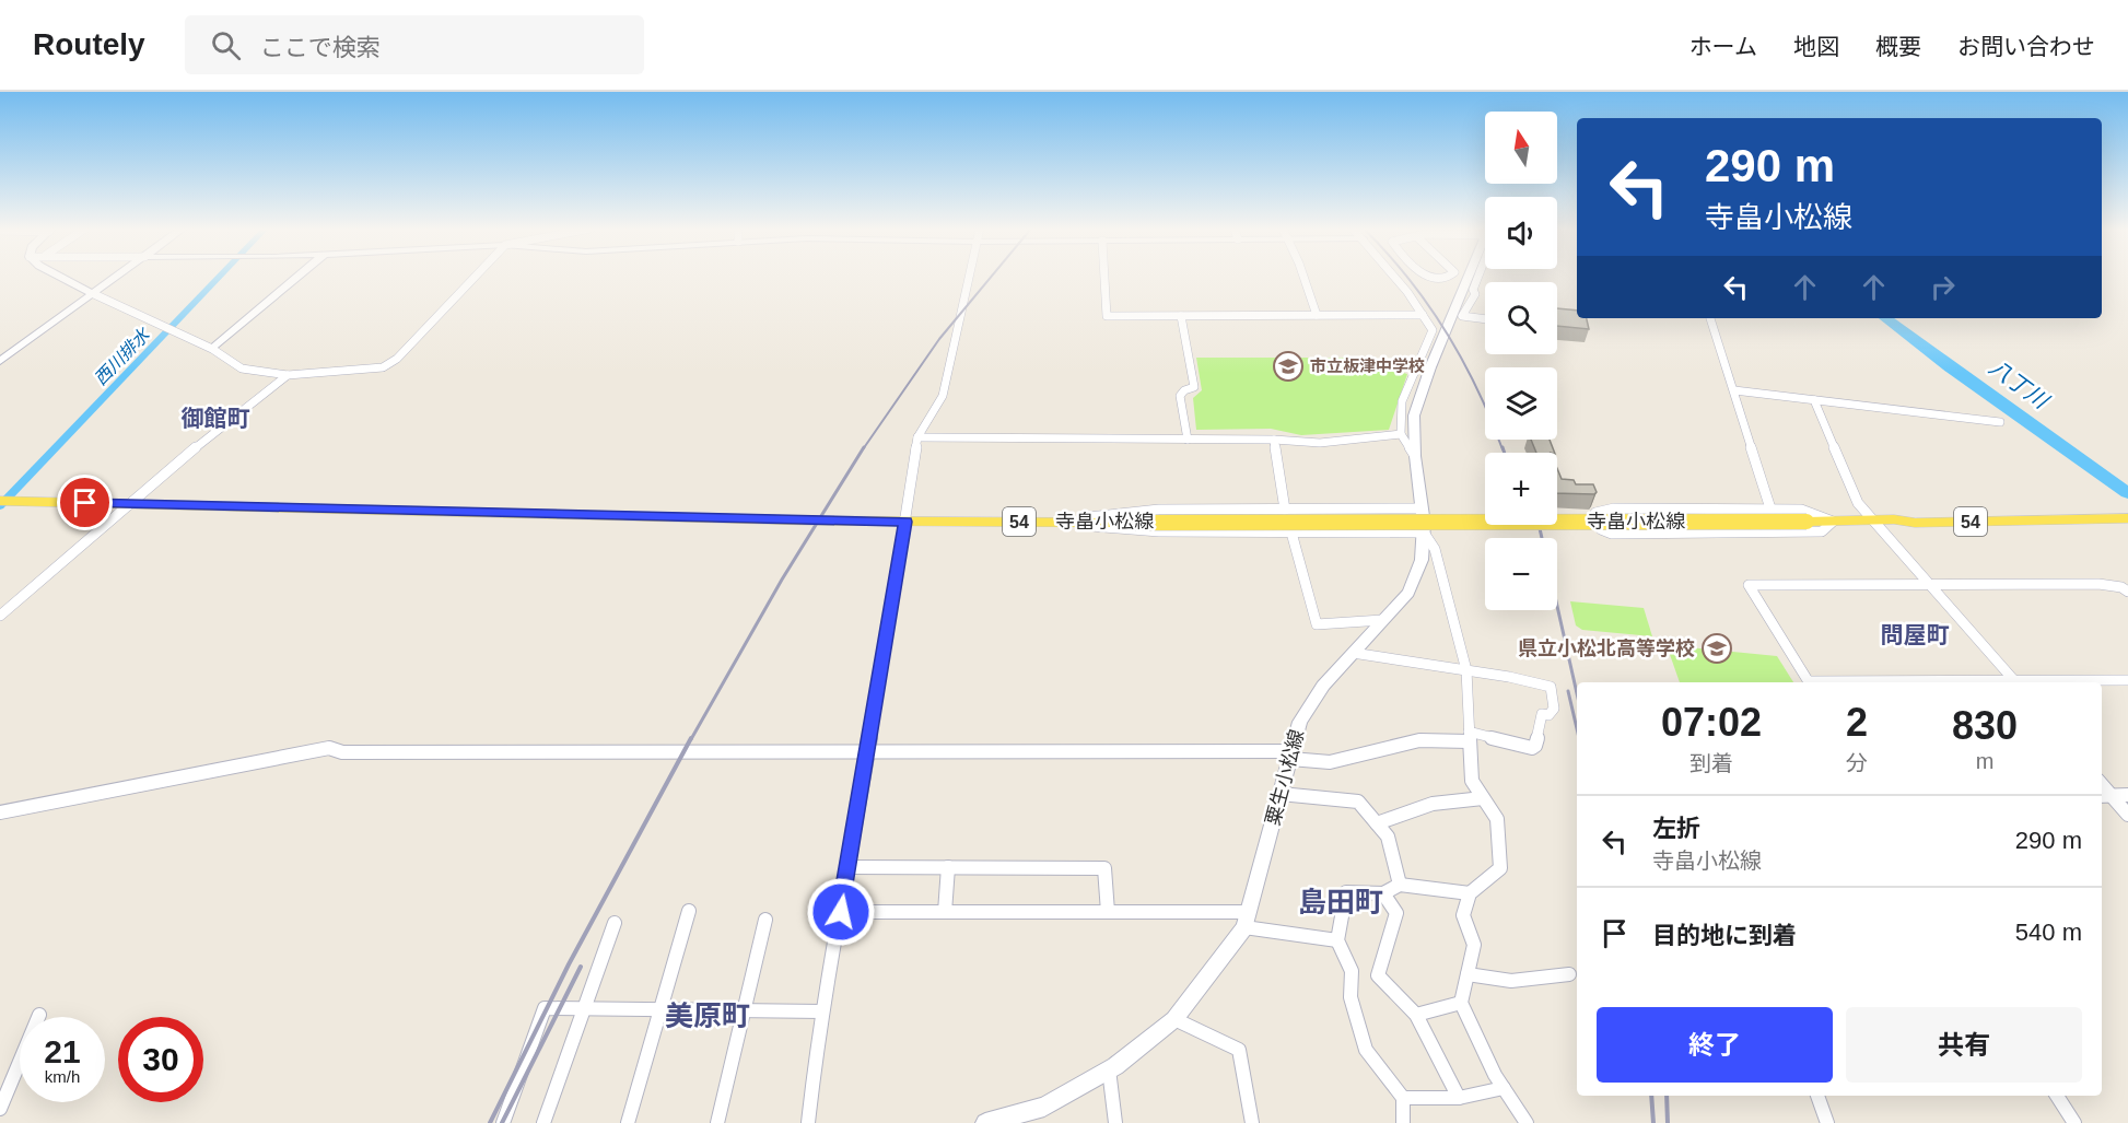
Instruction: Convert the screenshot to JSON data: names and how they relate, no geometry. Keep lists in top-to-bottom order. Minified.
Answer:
{"streets":{"main road":["54","寺畠小松線"],"street":["粟生小松線"]},"districts":["御館町","問屋町","島田町","美原町"],"water":["西川排水","八丁川"],"places":{"school or university":["市立板津中学校","県立小松北高等学校"]},"north":"top","page":{"header":"Routely","search":"ここで検索","nav":["ホーム","地図","概要","お問い合わせ"],"map_buttons":["+","−"],"turn":["290 m","寺畠小松線"],"eta":["07:02","到着","2","分","830","m"],"list":[{"name":"左折","note":"寺畠小松線","value":"290 m"},{"name":"目的地に到着","value":"540 m"}],"buttons":["終了","共有"],"speed":"21 km/h","limit":"30"}}
